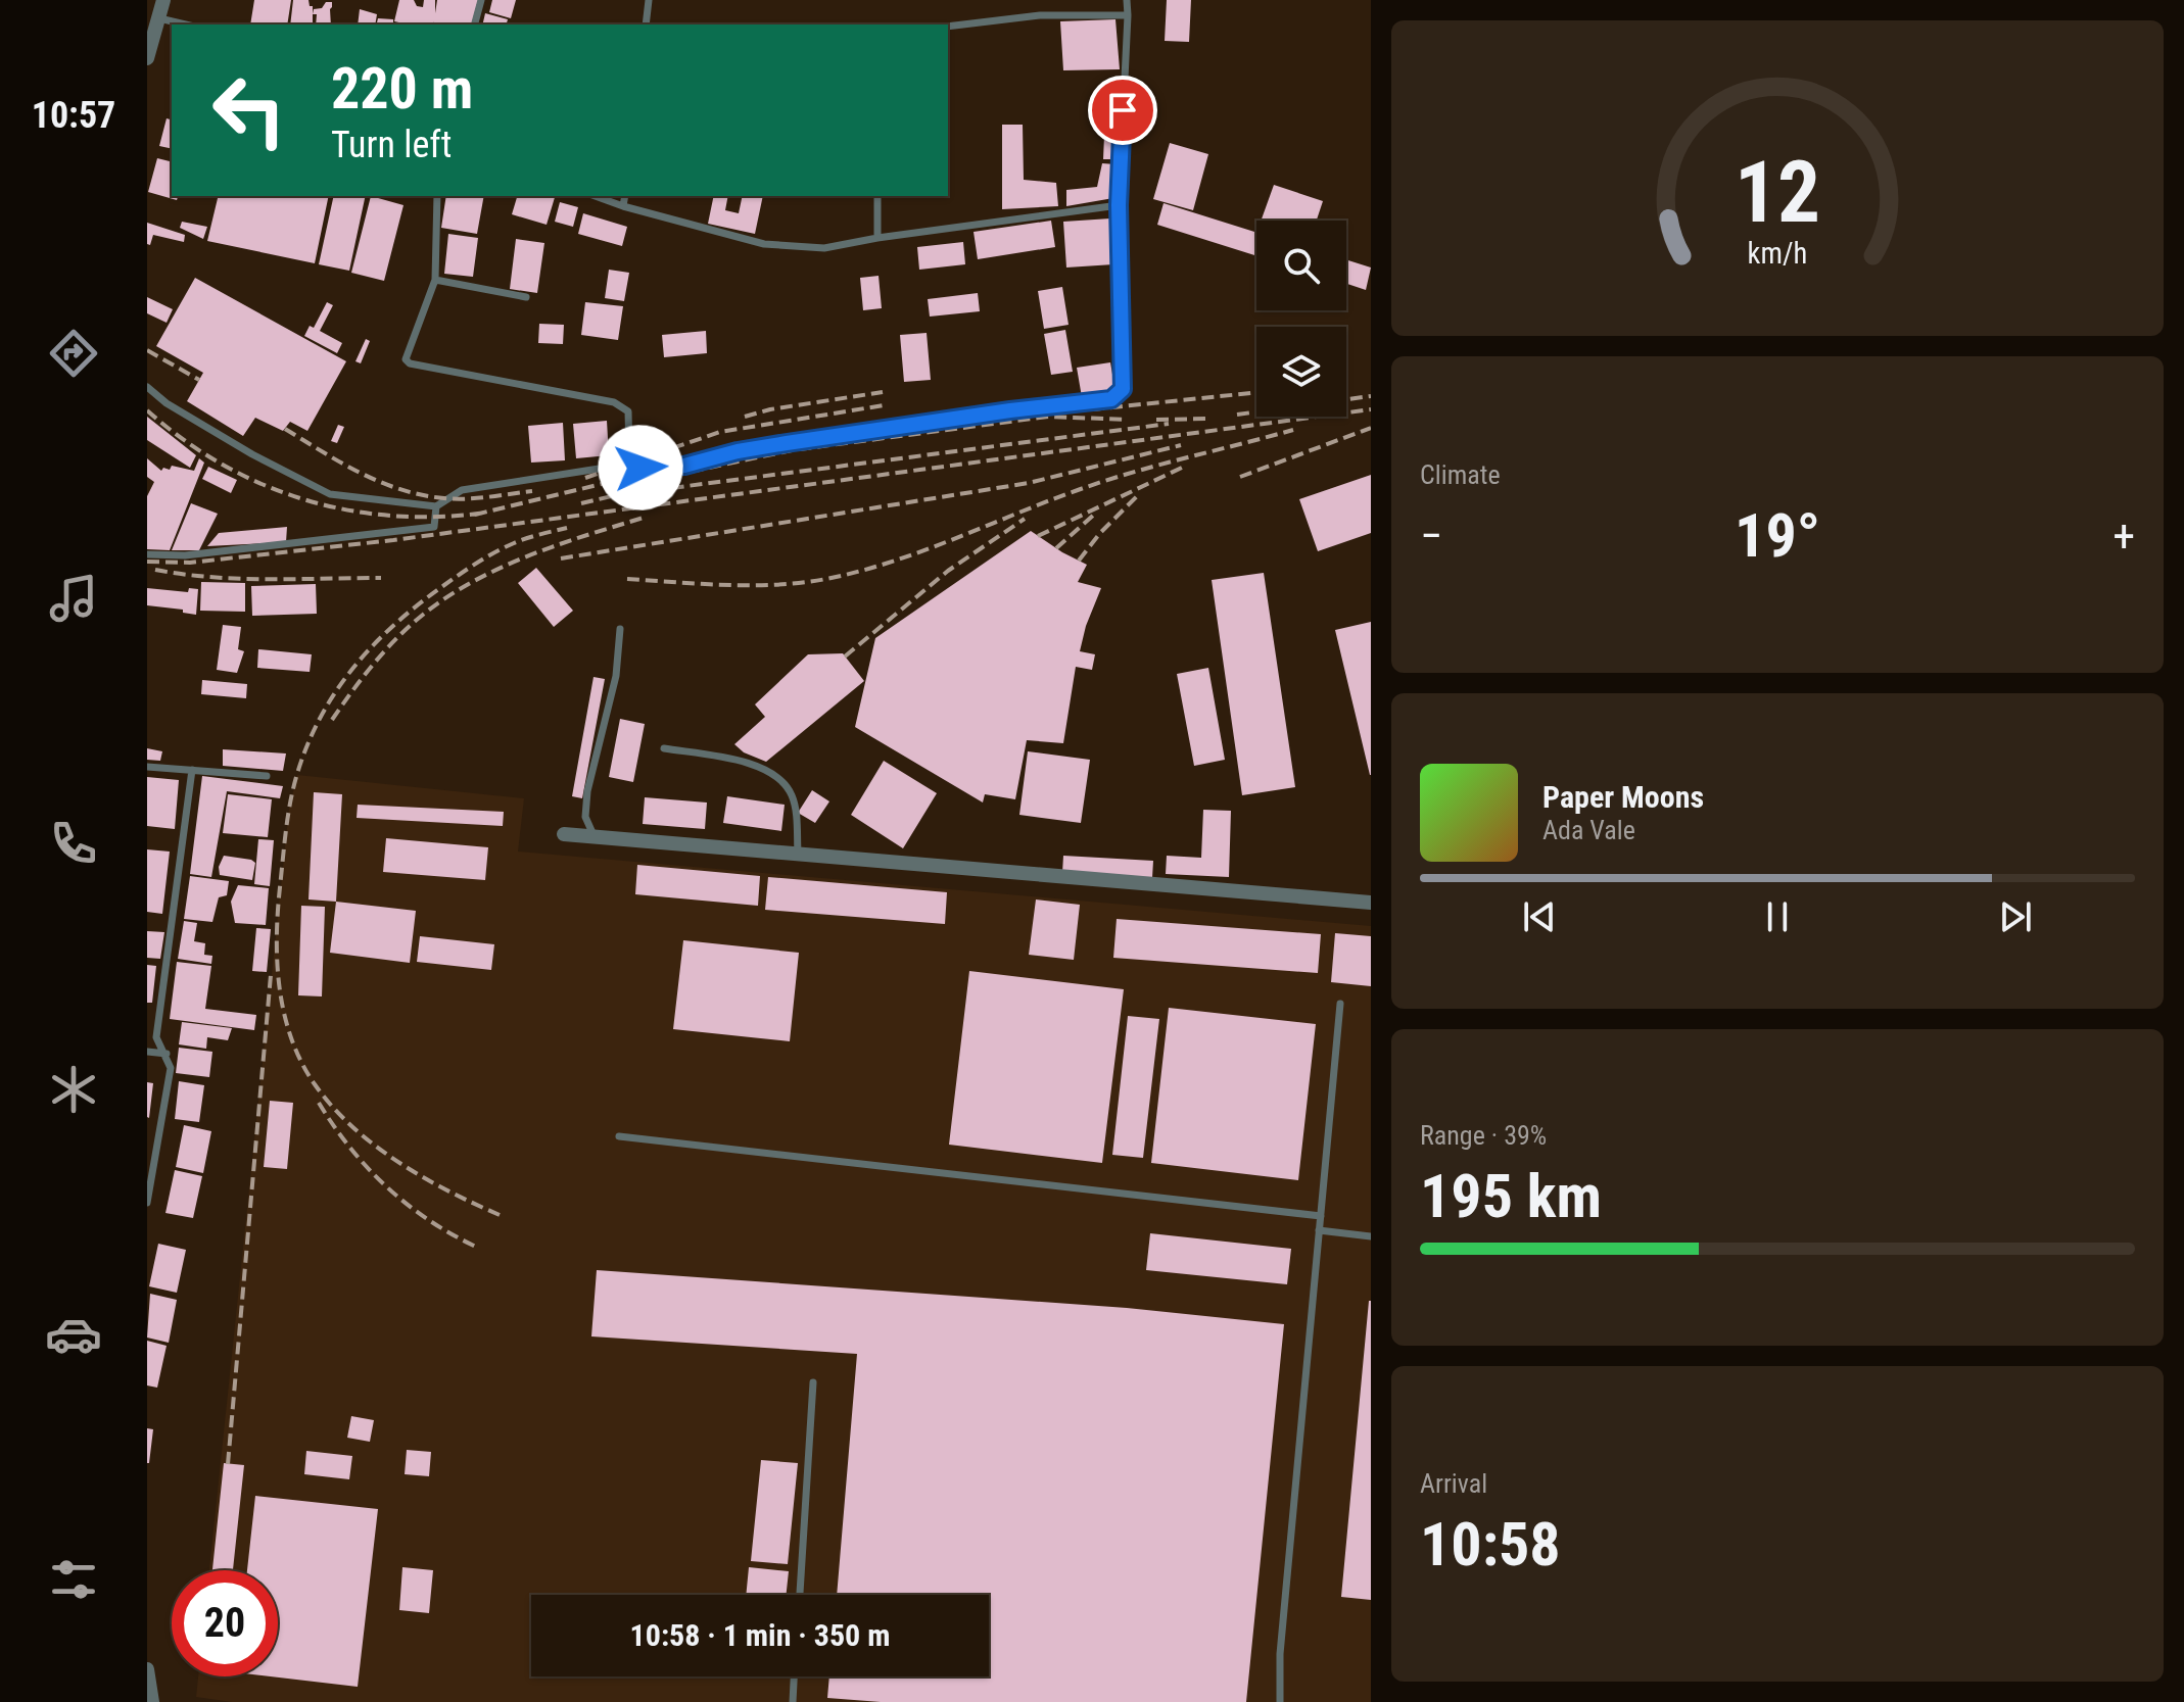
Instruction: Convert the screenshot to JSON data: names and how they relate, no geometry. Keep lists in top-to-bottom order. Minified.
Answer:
{"page":{"tabs":"10:57","turn":["220 m","Turn left"],"tile":["Climate",["Range · 39%","195 km"],["Arrival","10:58"]],"heat":["−","19°","+"],"song":["Paper Moons","Ada Vale"],"limit":"20","trip":"10:58 · 1 min · 350 m","gauge":["12","km/h"]}}
